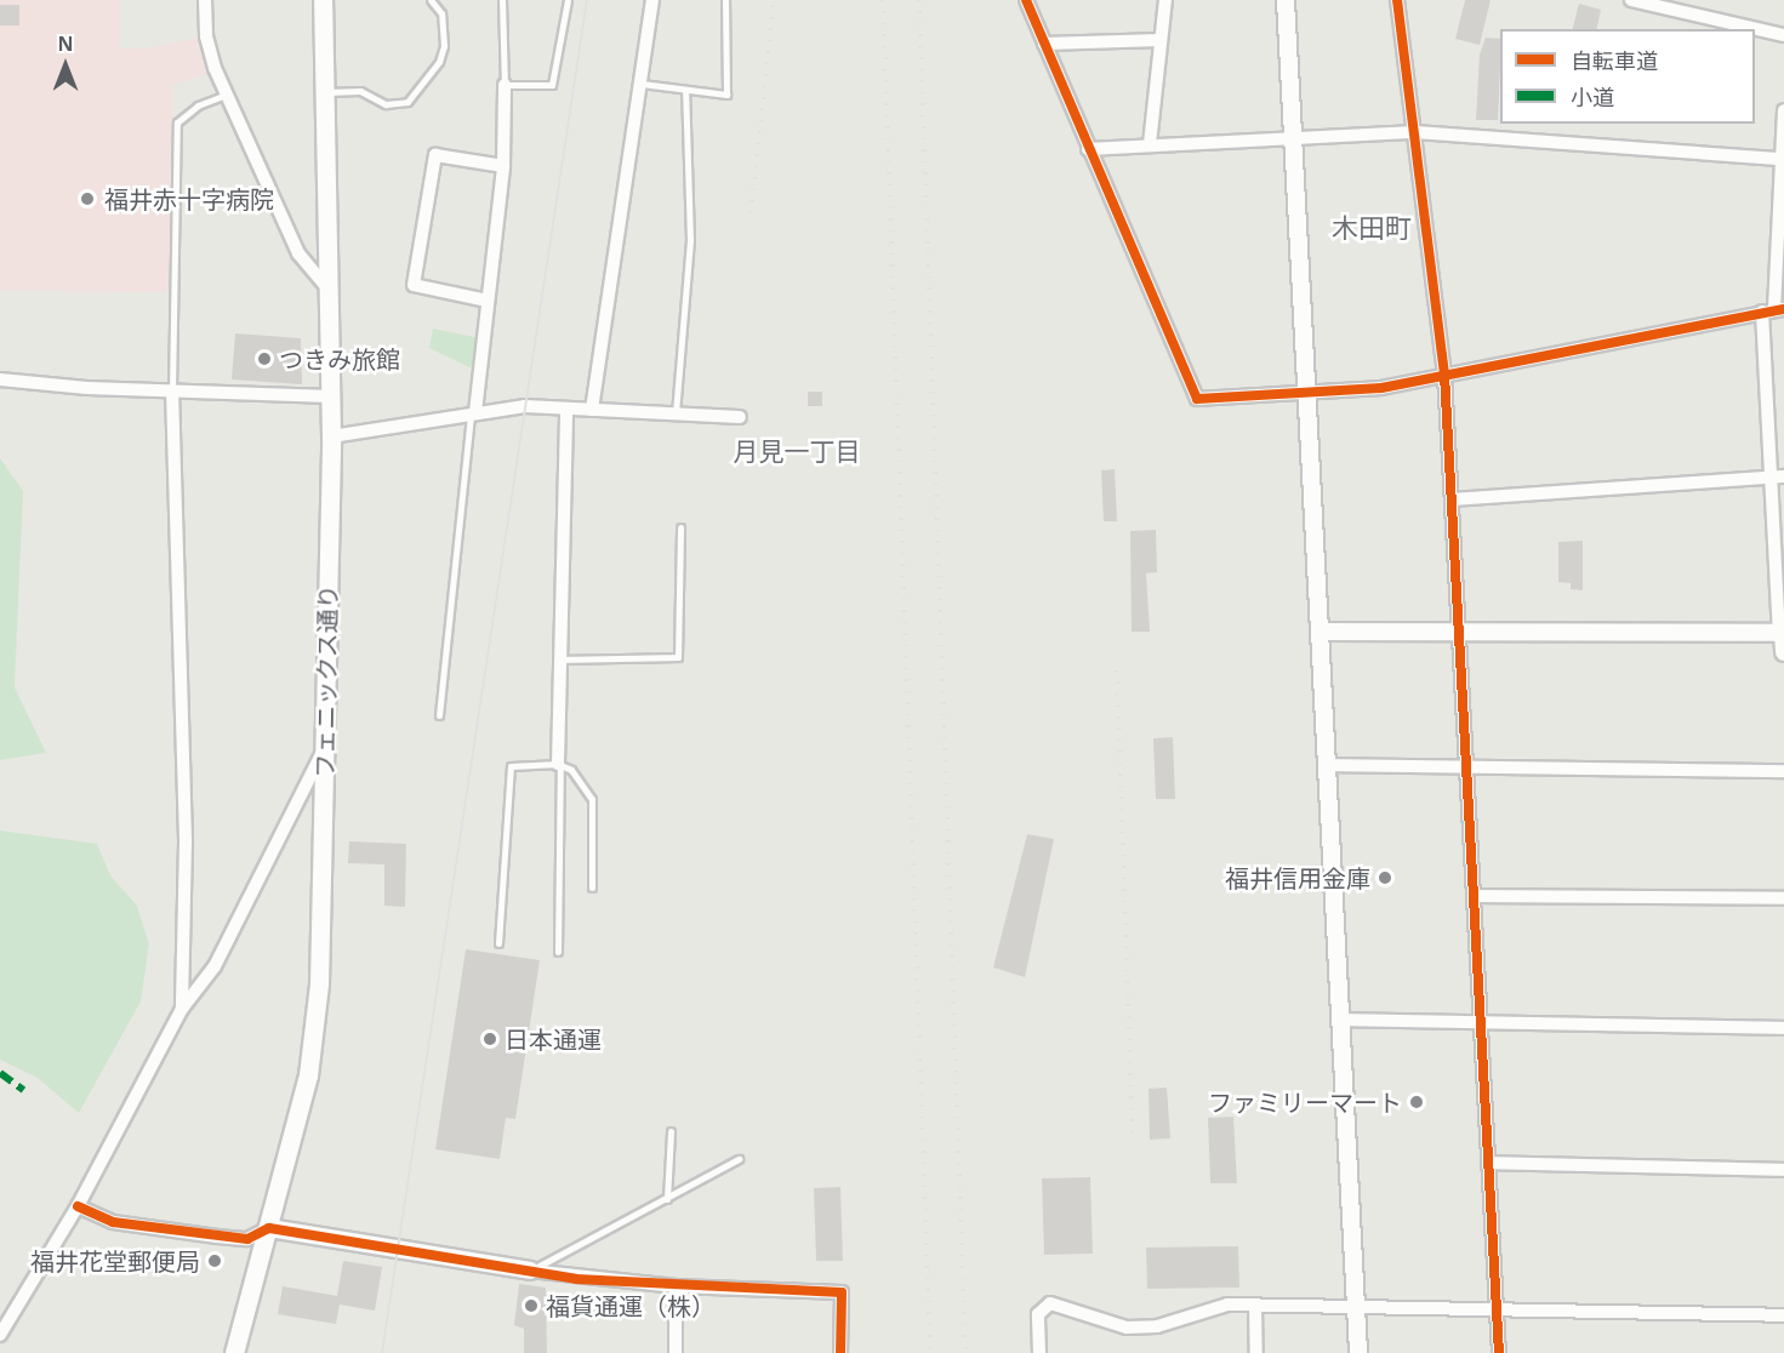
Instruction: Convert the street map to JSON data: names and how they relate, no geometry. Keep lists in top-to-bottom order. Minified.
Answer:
{"streets":{"main road":["フェニックス通り"]},"districts":["木田町","月見一丁目"],"places":["福井赤十字病院","つきみ旅館","福井信用金庫","日本通運","ファミリーマート","福井花堂郵便局","福貨通運（株）"],"legend":["自転車道","小道"],"north":"top"}
